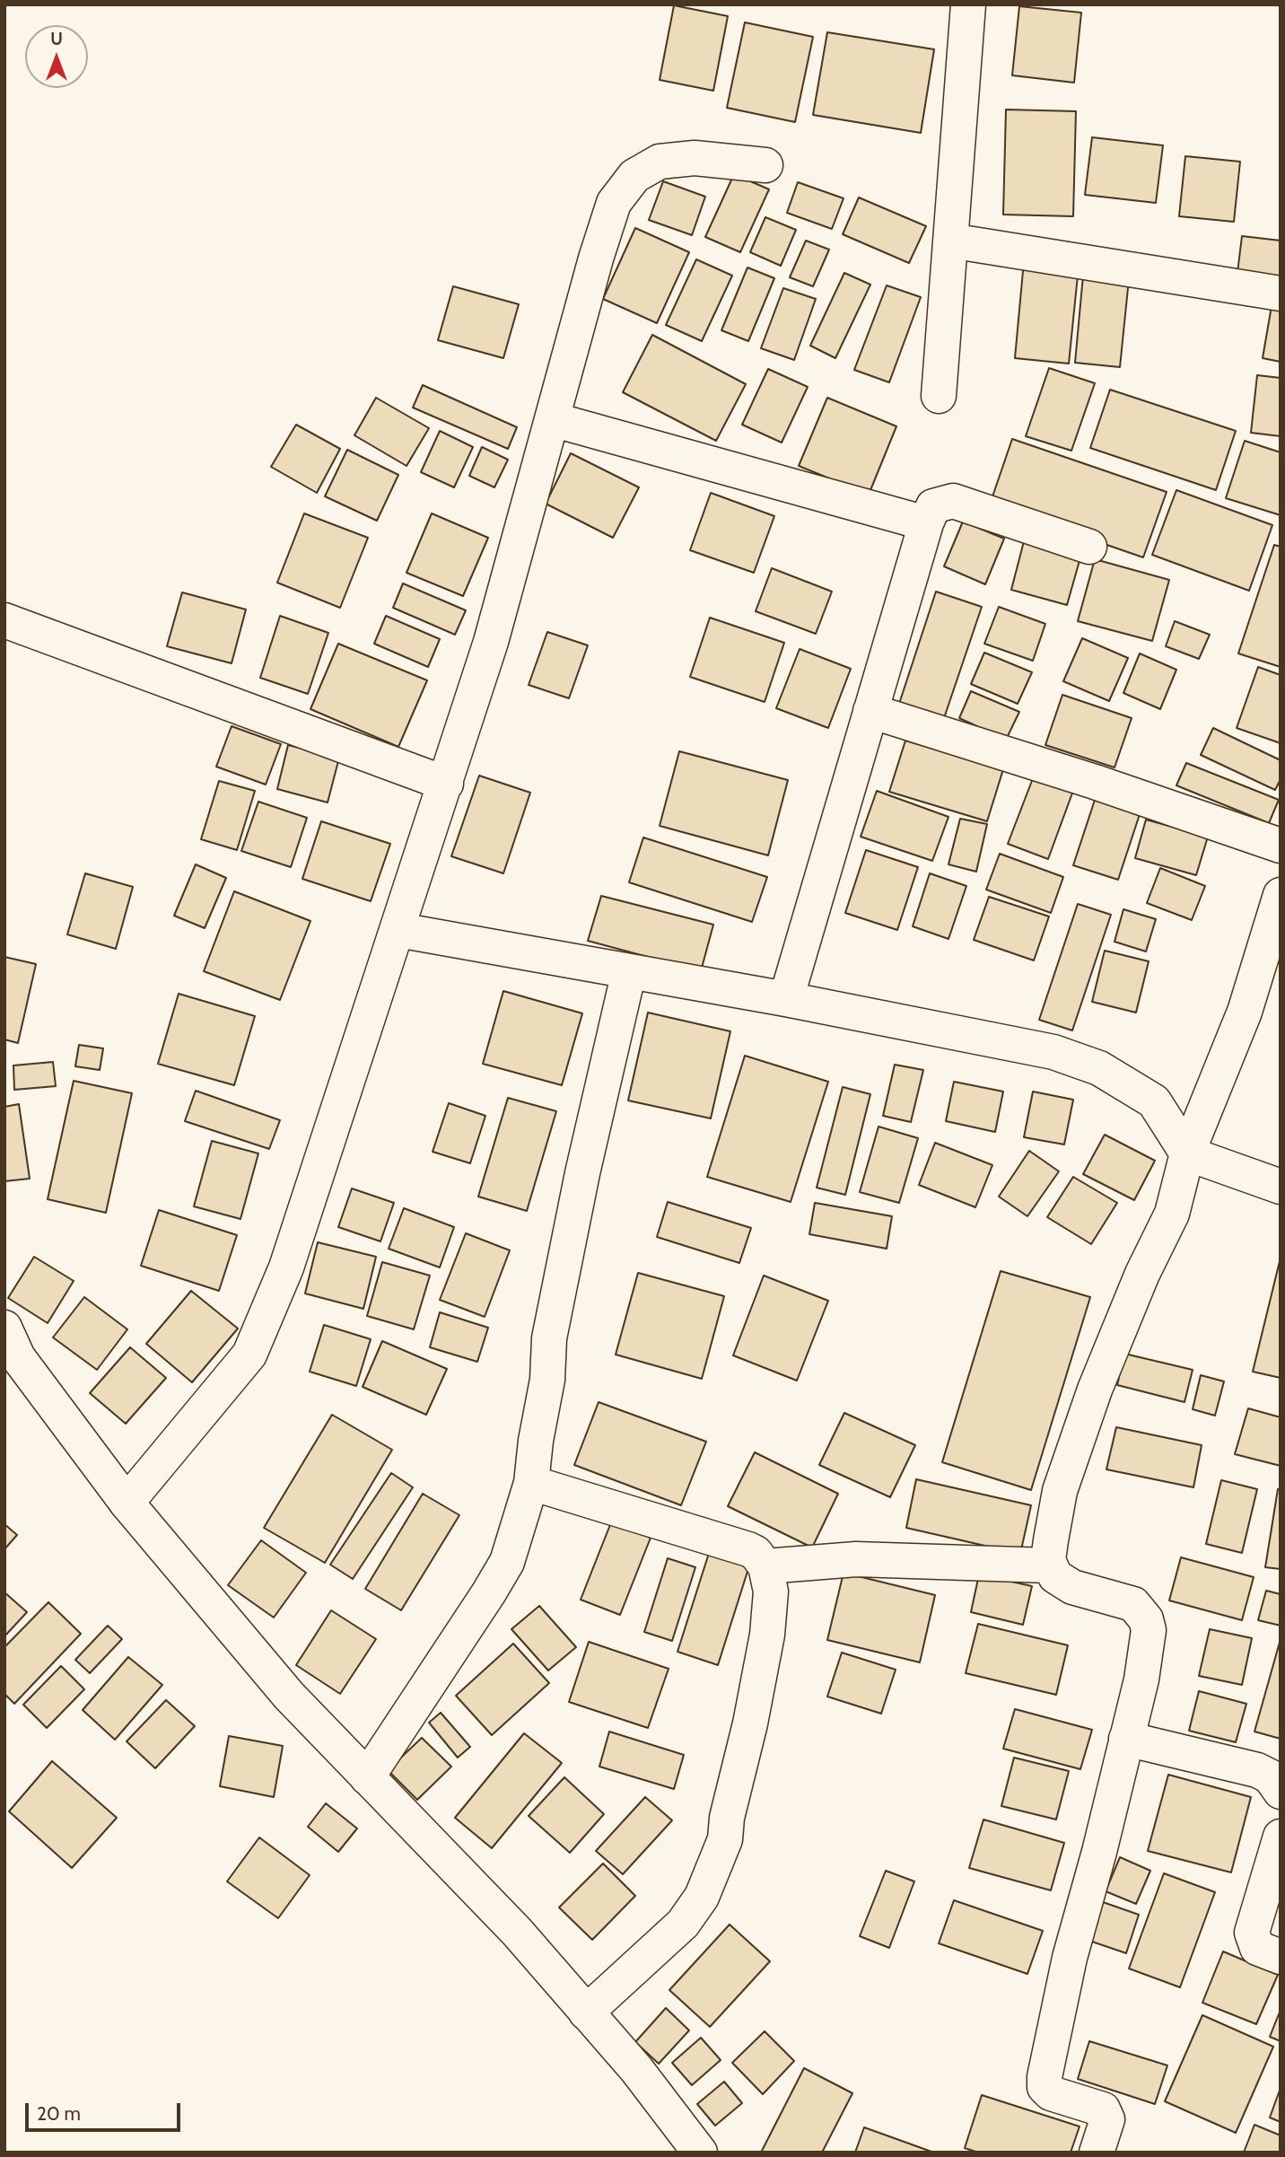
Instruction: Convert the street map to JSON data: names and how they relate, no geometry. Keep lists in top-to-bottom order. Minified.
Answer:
{"scale_bar":"20 m","north":"top"}
